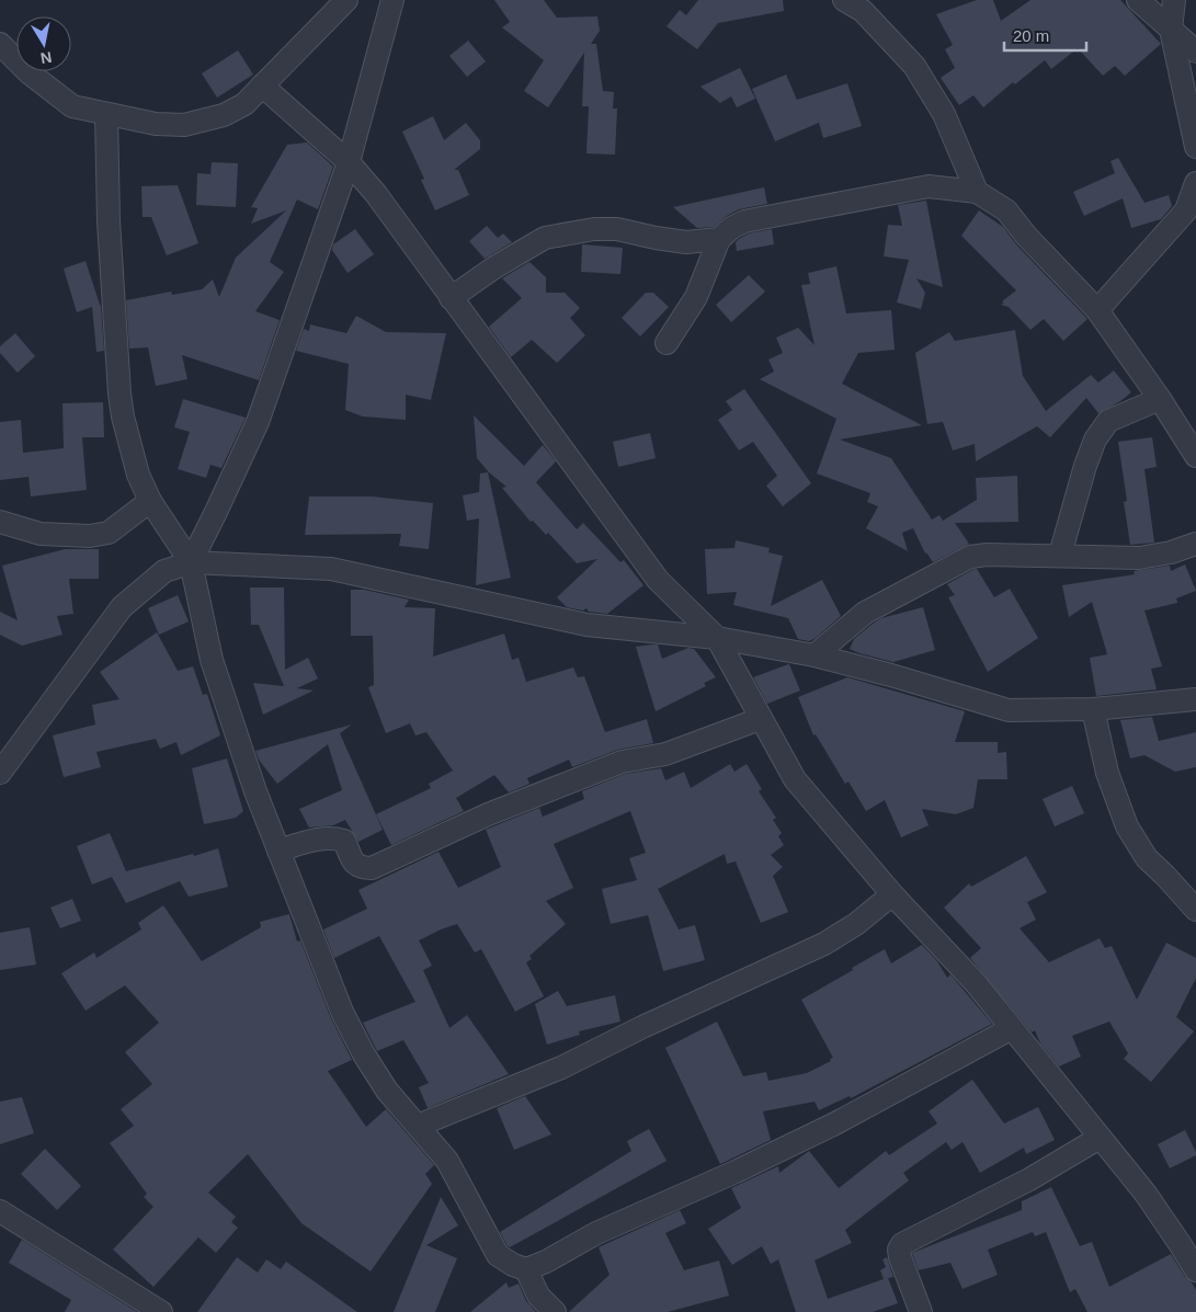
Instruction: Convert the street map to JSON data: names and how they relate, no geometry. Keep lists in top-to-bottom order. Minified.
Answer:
{"scale_bar":"20 m","north":"bottom"}
